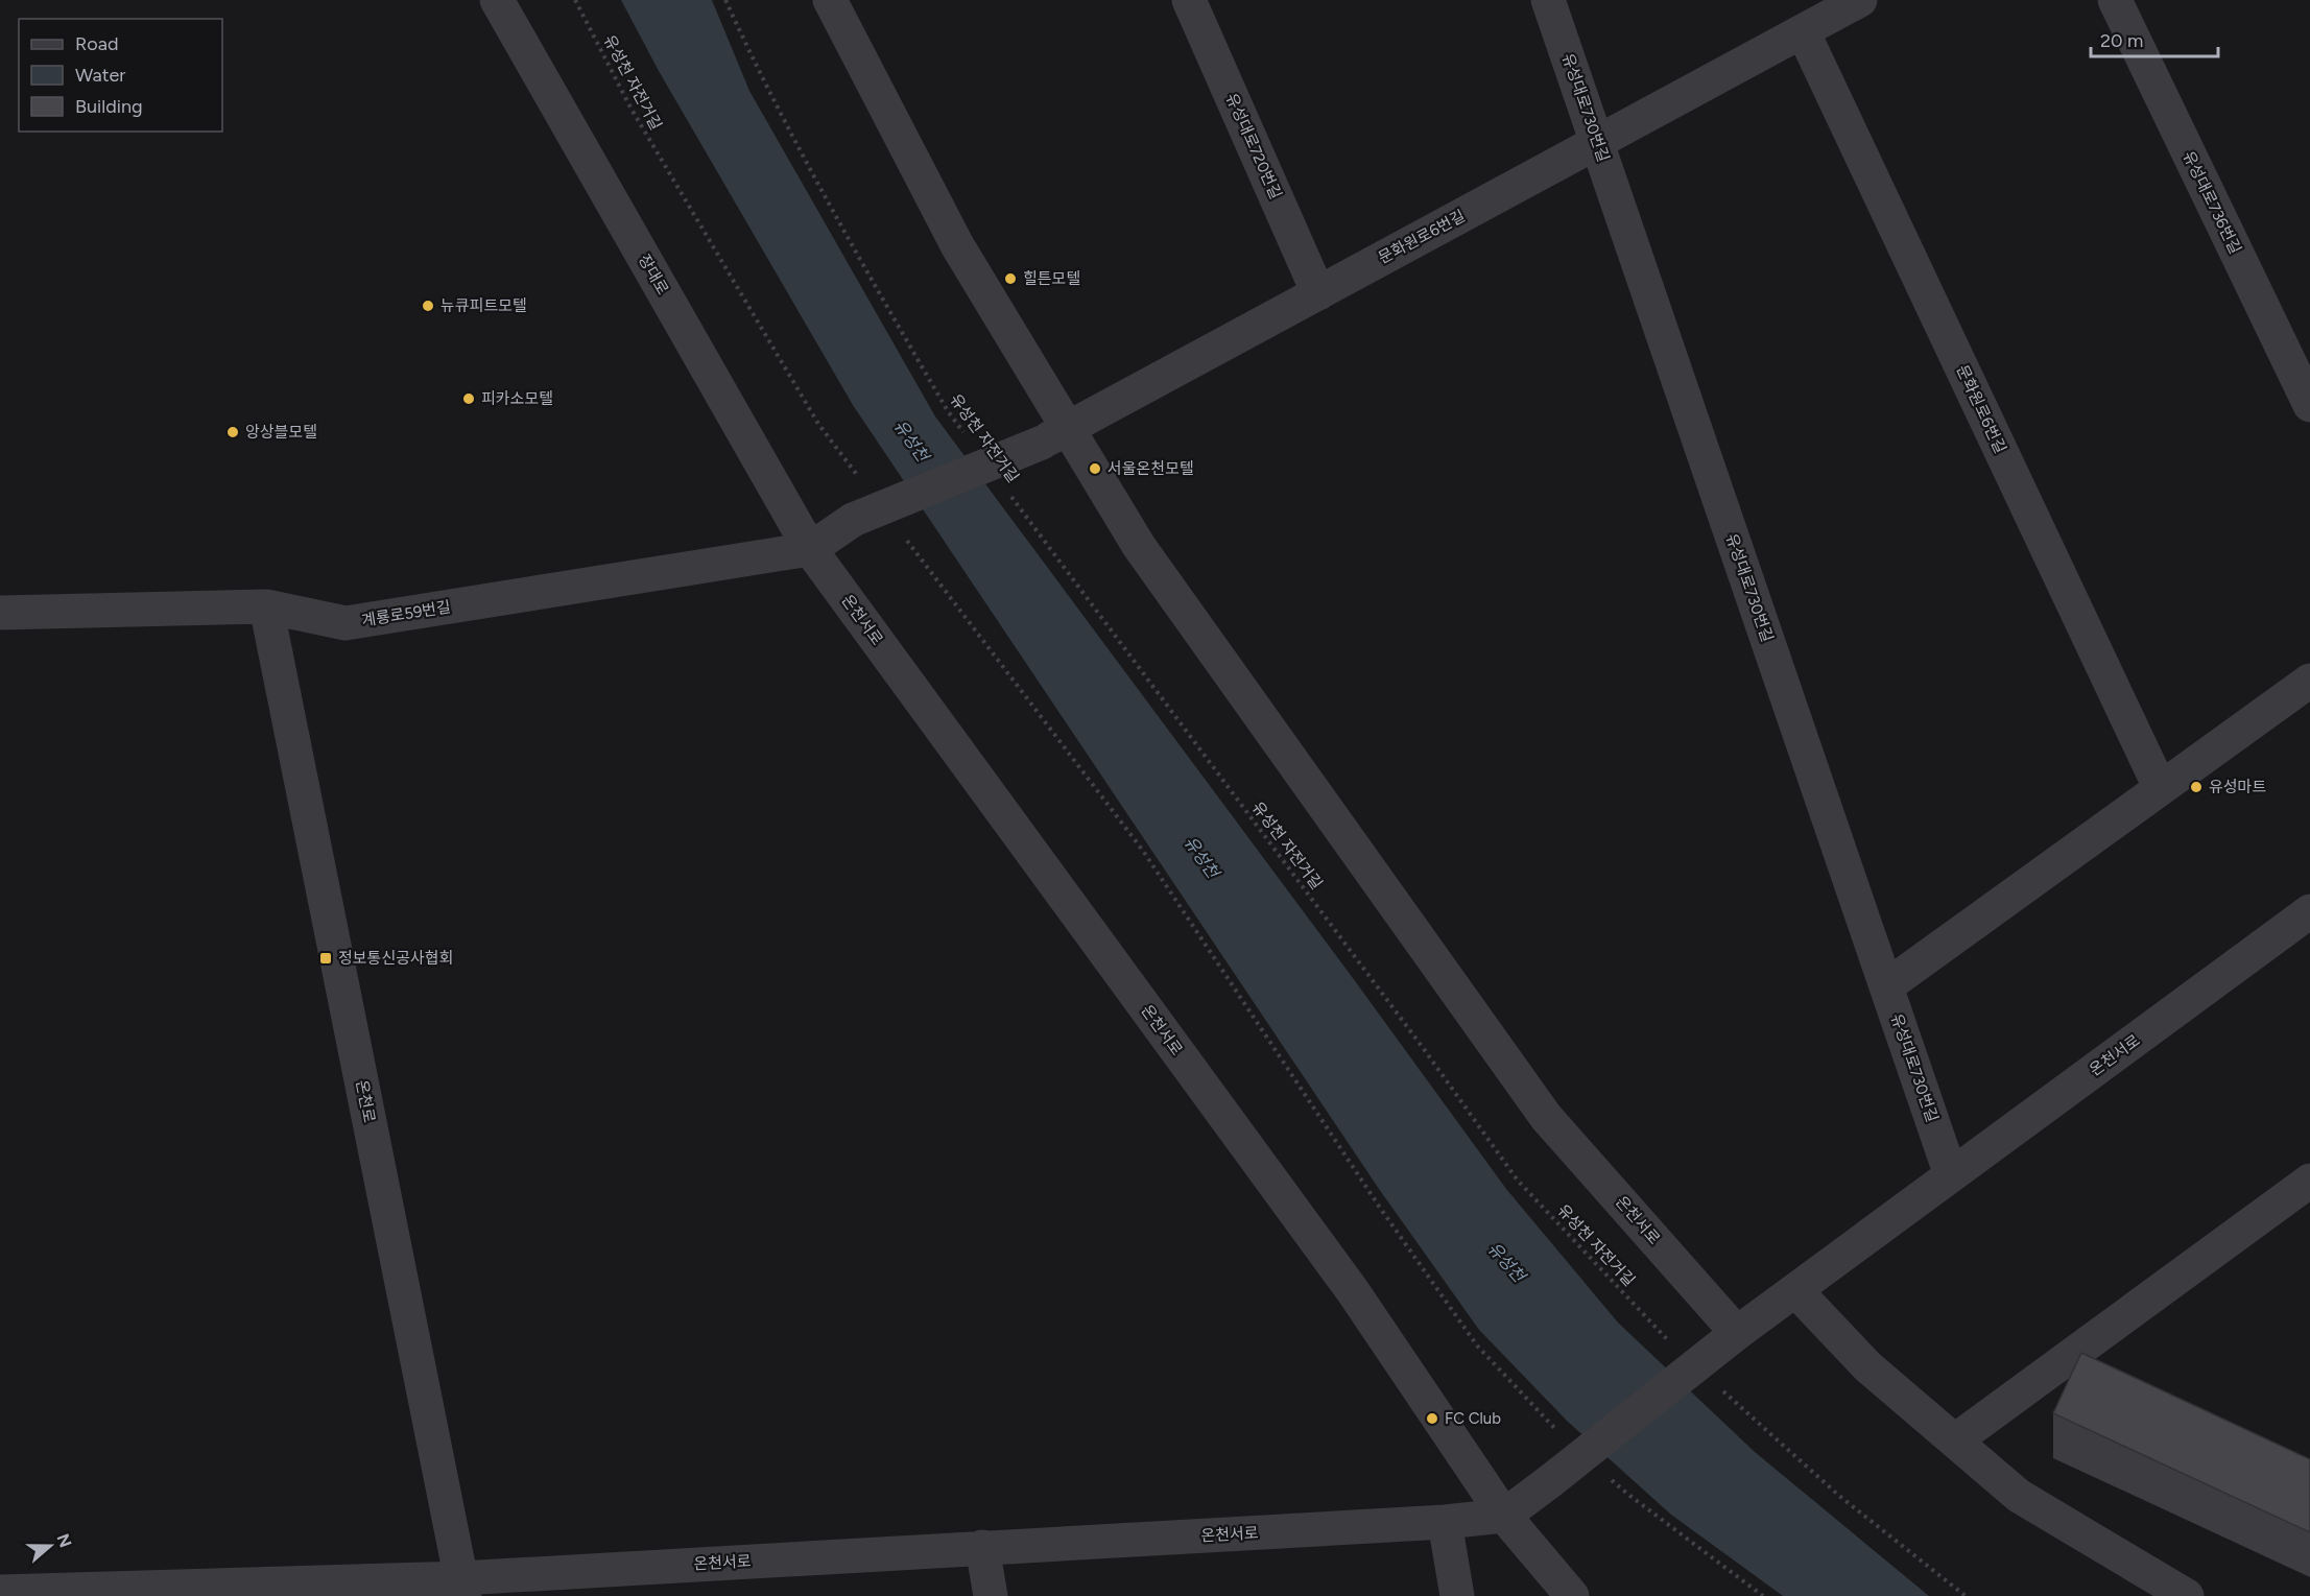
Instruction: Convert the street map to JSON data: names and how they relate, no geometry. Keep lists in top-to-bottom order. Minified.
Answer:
{"streets":{"street":["유성대로730번길","유성대로720번길","유성대로736번길","문화원로6번길","장대로","계룡로59번길","온천서로","온천로"],"path":["유성천 자전거길"]},"crossings":[["유성대로730번길","문화원로6번길"],["유성대로730번길","온천서로"],["유성대로720번길","문화원로6번길"],["문화원로6번길","장대로"],["문화원로6번길","계룡로59번길"],["문화원로6번길","온천서로"],["장대로","계룡로59번길"],["장대로","온천서로"],["계룡로59번길","온천서로"],["계룡로59번길","온천로"],["온천서로","온천로"]],"water":["유성천"],"places":{"other":["힐튼모텔","뉴큐피트모텔","피카소모텔","앙상블모텔","서울온천모텔","유성마트","FC Club"],"transit":["정보통신공사협회"]},"legend":["Road","Water","Building"],"scale_bar":"20 m","north":"right"}
